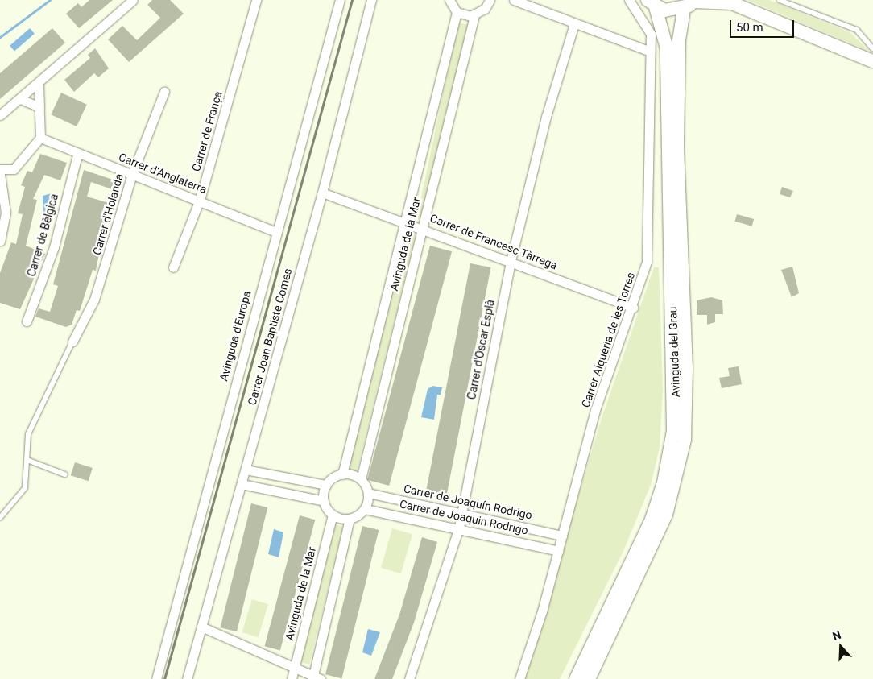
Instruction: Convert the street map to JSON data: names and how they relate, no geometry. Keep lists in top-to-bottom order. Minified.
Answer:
{"streets":{"main road":["Avinguda del Grau"],"street":["Carrer de França","Carrer d'Anglaterra","Carrer d'Holanda","Carrer de Bèlgica","Carrer de Francesc Tàrrega","Avinguda de la Mar","Avinguda d'Europa","Carrer Joan Baptiste Comes","Carrer Alqueria de les Torres","Carrer d'Oscar Esplà","Carrer de Joaquín Rodrigo","Carrer de Joaquin Rodrigo"]},"crossings":[["Carrer de França","Carrer d'Anglaterra"],["Carrer d'Anglaterra","Carrer d'Holanda"],["Carrer d'Anglaterra","Carrer de Bèlgica"],["Carrer d'Anglaterra","Avinguda d'Europa"],["Carrer de Francesc Tàrrega","Avinguda de la Mar"],["Carrer de Francesc Tàrrega","Carrer Joan Baptiste Comes"],["Carrer de Francesc Tàrrega","Carrer Alqueria de les Torres"],["Carrer de Francesc Tàrrega","Carrer d'Oscar Esplà"],["Avinguda de la Mar","Carrer de Joaquín Rodrigo"],["Avinguda de la Mar","Carrer de Joaquin Rodrigo"],["Carrer Alqueria de les Torres","Carrer de Joaquín Rodrigo"],["Carrer Alqueria de les Torres","Carrer de Joaquin Rodrigo"],["Carrer d'Oscar Esplà","Carrer de Joaquín Rodrigo"],["Carrer d'Oscar Esplà","Carrer de Joaquin Rodrigo"],["Carrer de Joaquín Rodrigo","Carrer de Joaquin Rodrigo"]],"scale_bar":"50 m","north":"top"}
